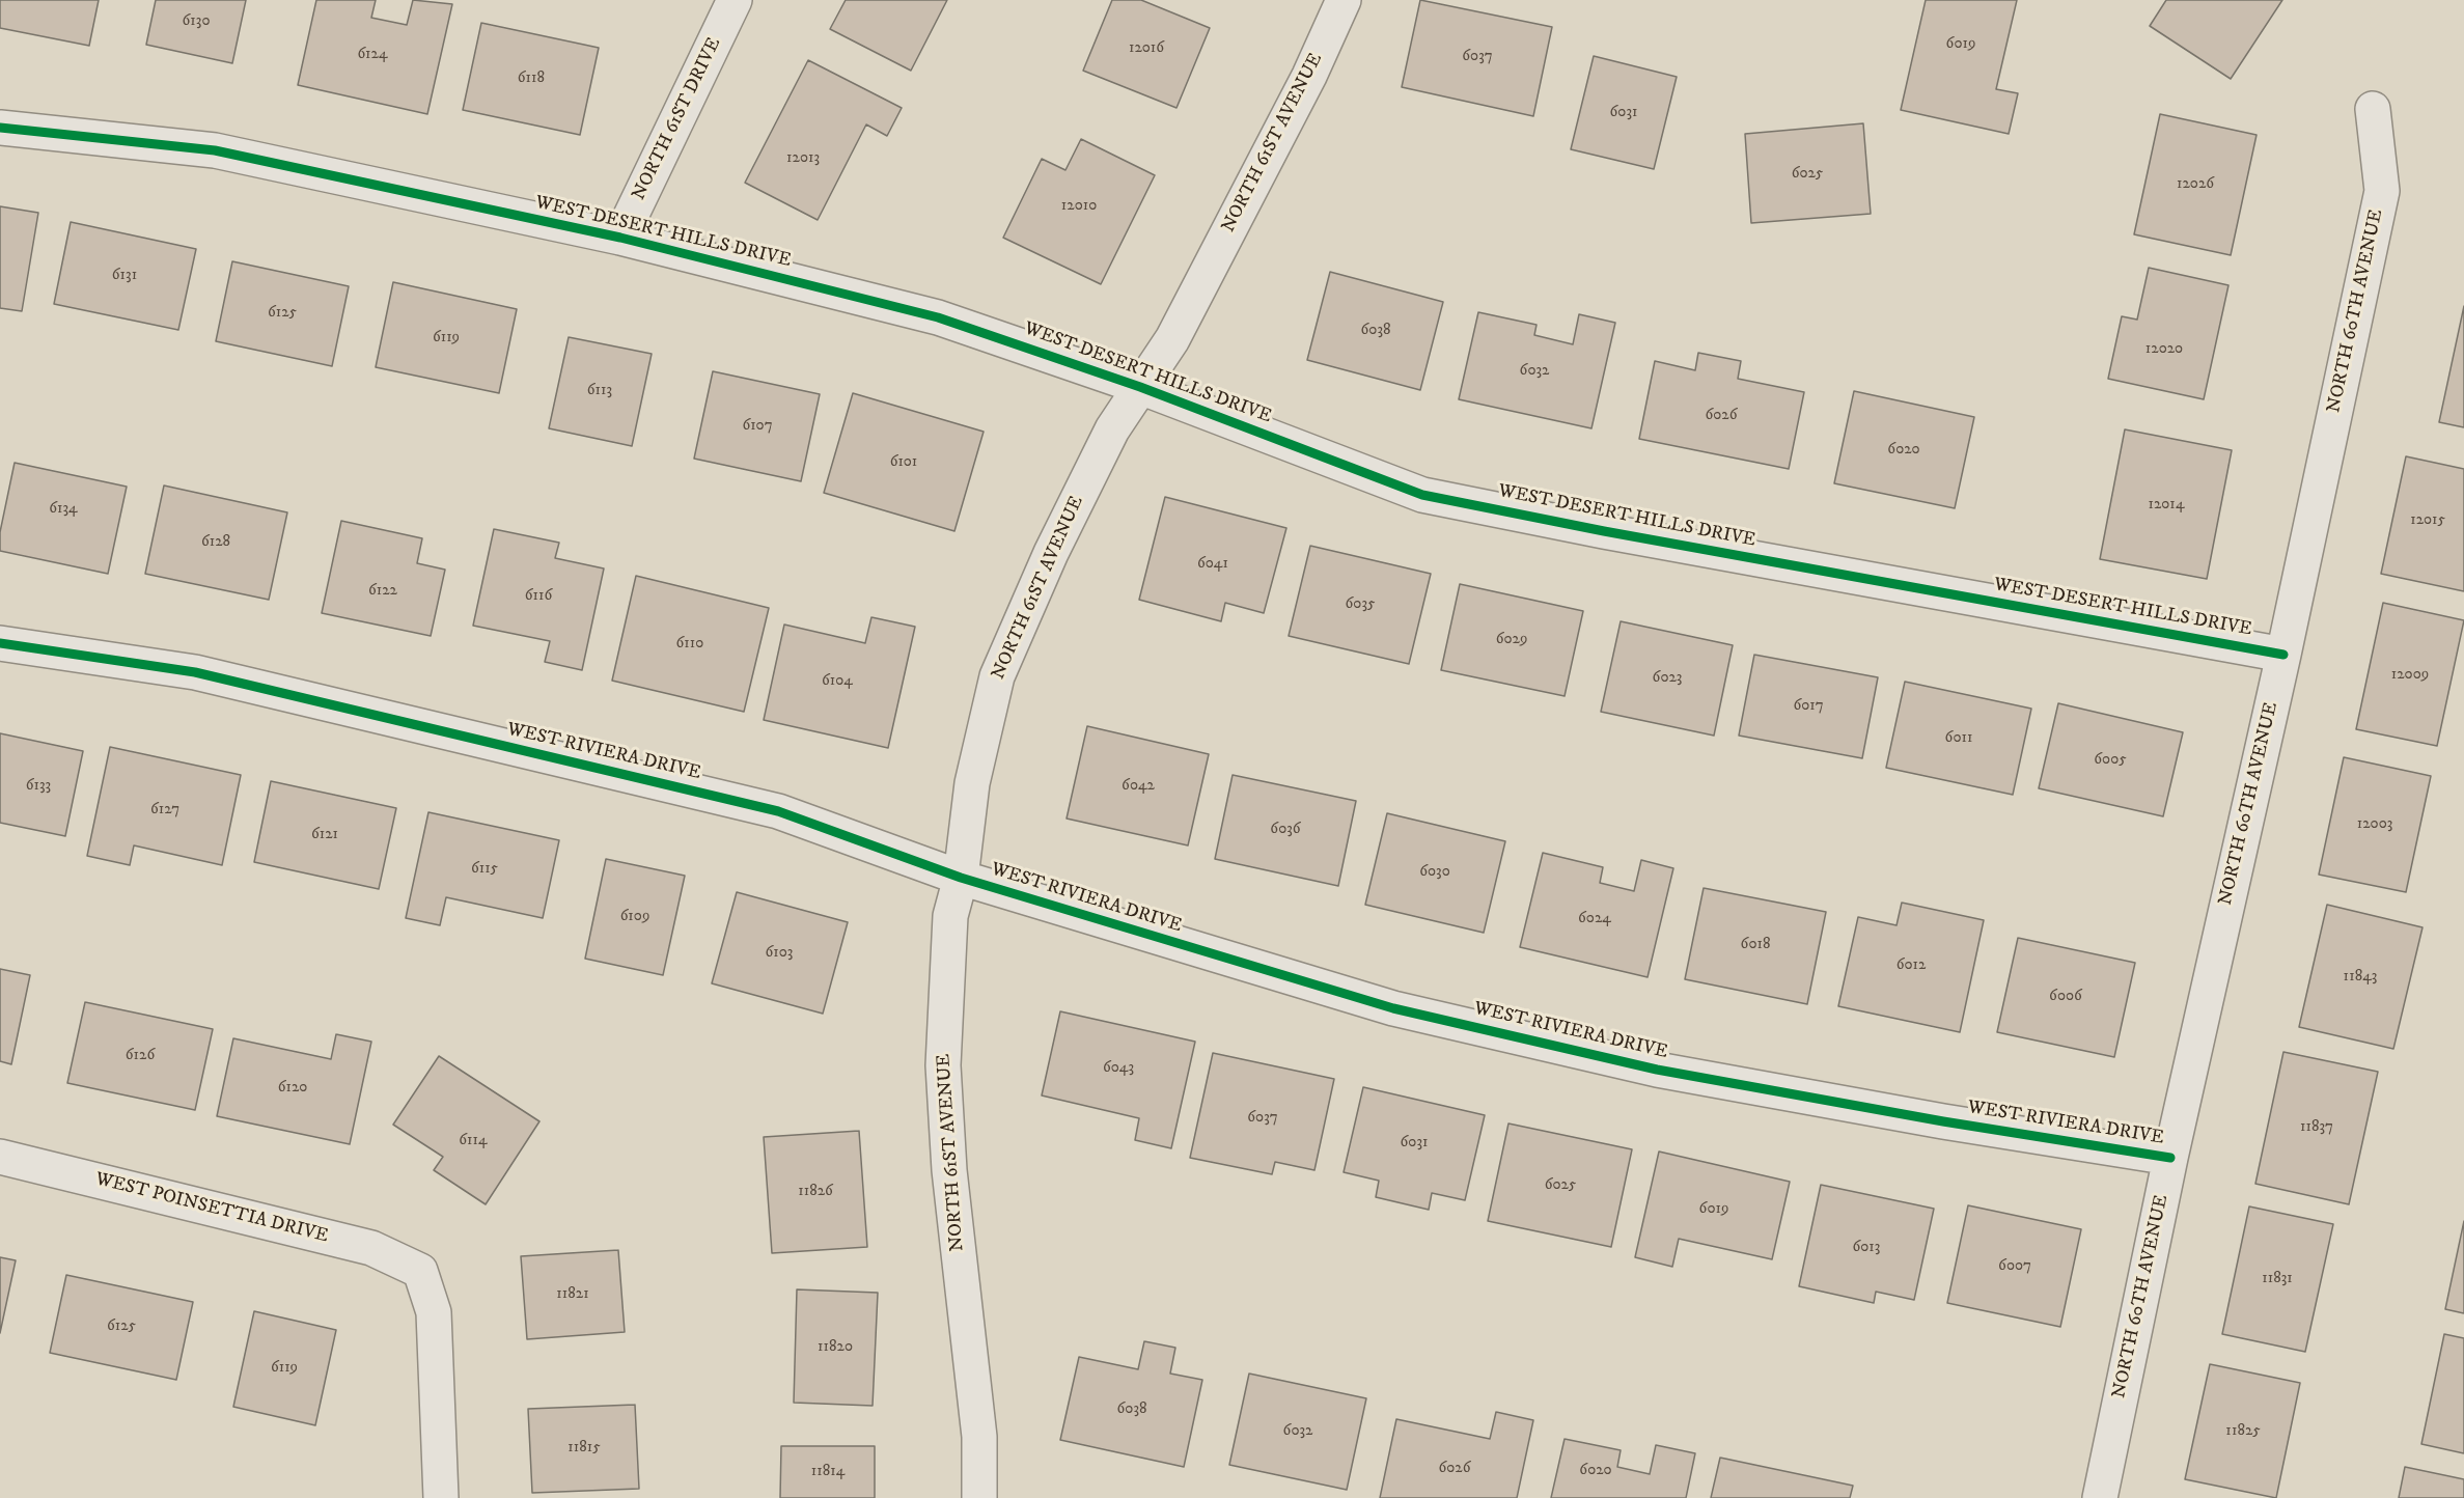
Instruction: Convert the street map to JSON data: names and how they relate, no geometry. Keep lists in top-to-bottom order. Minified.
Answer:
{"streets":{"street":["NORTH 61ST DRIVE","NORTH 61ST AVENUE","WEST DESERT HILLS DRIVE","NORTH 60TH AVENUE","WEST RIVIERA DRIVE","WEST POINSETTIA DRIVE"]},"crossings":[["NORTH 61ST DRIVE","WEST DESERT HILLS DRIVE"],["NORTH 61ST AVENUE","WEST DESERT HILLS DRIVE"],["NORTH 61ST AVENUE","WEST RIVIERA DRIVE"],["WEST DESERT HILLS DRIVE","NORTH 60TH AVENUE"],["NORTH 60TH AVENUE","WEST RIVIERA DRIVE"]],"house_numbers":["6130","6019","12016","6124","6037","6118","6031","12013","6025","12026","12010","6131","6125","6038","6119","12020","6032","6113","6026","6107","6020","6101","12014","6134","12015","6128","6041","6122","6116","6035","6029","6110","12009","6023","6104","6017","6011","6005","6133","6042","6127","12003","6036","6121","6115","6030","6109","6024","6018","6103","6012","11843","6006","6126","6043","6120","6037","11837","6114","6031","6025","11826","6019","6013","6007","11831","11821","6125","11820","6119","6038","6032","11825","11815","6026","6020","11814"]}
